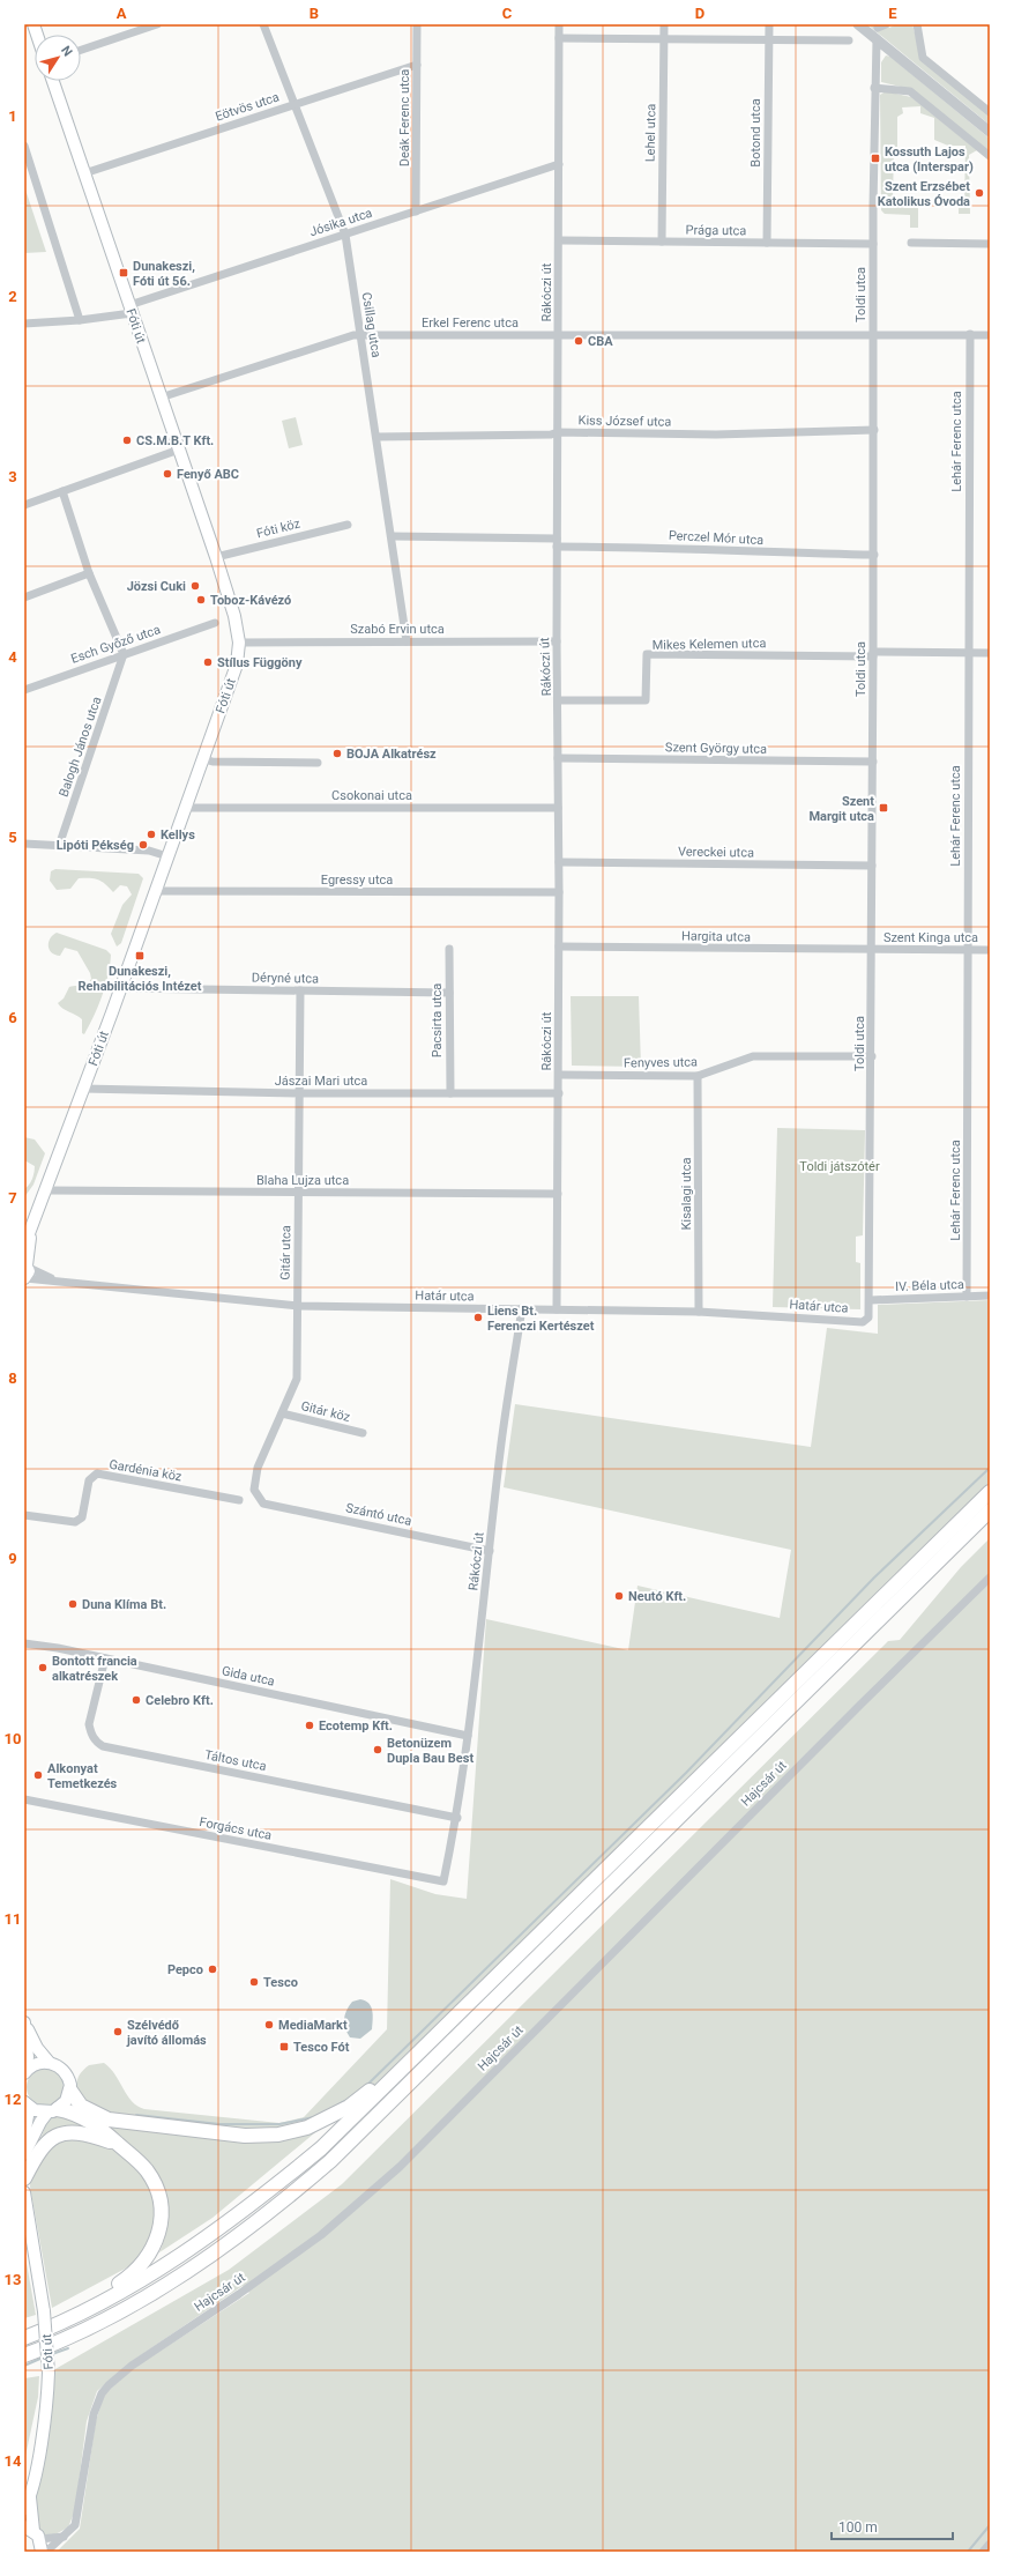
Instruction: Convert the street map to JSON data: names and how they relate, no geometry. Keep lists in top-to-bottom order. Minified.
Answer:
{"streets":{"main road":["Fóti út"],"street":["Eötvös utca","Deák Ferenc utca","Lehel utca","Botond utca","Jósika utca","Prága utca","Rákóczi út","Toldi utca","Erkel Ferenc utca","Csillag utca","Kiss József utca","Lehár Ferenc utca","Fóti köz","Perczel Mór utca","Szabó Ervin utca","Esch Győző utca","Mikes Kelemen utca","Balogh János utca","Szent György utca","Csokonai utca","Vereckei utca","Egressy utca","Hargita utca","Szent Kinga utca","Déryné utca","Pacsirta utca","Fenyves utca","Jászai Mari utca","Blaha Lujza utca","Kisalagi utca","Gitár utca","IV. Béla utca","Határ utca","Gitár köz","Gardénia köz","Szántó utca","Gida utca","Táltos utca","Hajcsár út","Forgács utca"]},"crossings":[["Eötvös utca","Deák Ferenc utca"],["Eötvös utca","Csillag utca"],["Eötvös utca","Fóti út"],["Deák Ferenc utca","Jósika utca"],["Lehel utca","Prága utca"],["Botond utca","Prága utca"],["Jósika utca","Rákóczi út"],["Jósika utca","Csillag utca"],["Jósika utca","Fóti út"],["Prága utca","Rákóczi út"],["Prága utca","Toldi utca"],["Rákóczi út","Erkel Ferenc utca"],["Rákóczi út","Kiss József utca"],["Rákóczi út","Perczel Mór utca"],["Rákóczi út","Szabó Ervin utca"],["Rákóczi út","Mikes Kelemen utca"],["Rákóczi út","Szent György utca"],["Rákóczi út","Csokonai utca"],["Rákóczi út","Vereckei utca"],["Rákóczi út","Egressy utca"],["Rákóczi út","Hargita utca"],["Rákóczi út","Fenyves utca"],["Rákóczi út","Jászai Mari utca"],["Rákóczi út","Blaha Lujza utca"],["Rákóczi út","Határ utca"],["Rákóczi út","Szántó utca"],["Rákóczi út","Gida utca"],["Rákóczi út","Táltos utca"],["Rákóczi út","Forgács utca"],["Toldi utca","Erkel Ferenc utca"],["Toldi utca","Kiss József utca"],["Toldi utca","Perczel Mór utca"],["Toldi utca","Mikes Kelemen utca"],["Toldi utca","Szent György utca"],["Toldi utca","Vereckei utca"],["Toldi utca","Hargita utca"],["Toldi utca","Szent Kinga utca"],["Toldi utca","Fenyves utca"],["Toldi utca","IV. Béla utca"],["Toldi utca","Határ utca"],["Erkel Ferenc utca","Csillag utca"],["Erkel Ferenc utca","Fóti út"],["Erkel Ferenc utca","Lehár Ferenc utca"],["Csillag utca","Kiss József utca"],["Csillag utca","Perczel Mór utca"],["Csillag utca","Szabó Ervin utca"],["Fóti út","Fóti köz"],["Fóti út","Szabó Ervin utca"],["Fóti út","Csokonai utca"],["Fóti út","Egressy utca"],["Fóti út","Déryné utca"],["Fóti út","Jászai Mari utca"],["Fóti út","Blaha Lujza utca"],["Fóti út","Határ utca"],["Lehár Ferenc utca","Szent Kinga utca"],["Lehár Ferenc utca","IV. Béla utca"],["Esch Győző utca","Balogh János utca"],["Hargita utca","Szent Kinga utca"],["Déryné utca","Pacsirta utca"],["Déryné utca","Gitár utca"],["Pacsirta utca","Jászai Mari utca"],["Fenyves utca","Kisalagi utca"],["Jászai Mari utca","Gitár utca"],["Blaha Lujza utca","Gitár utca"],["Kisalagi utca","Határ utca"],["Gitár utca","Határ utca"],["Gitár utca","Gitár köz"],["Gitár utca","Szántó utca"],["IV. Béla utca","Határ utca"],["Gida utca","Táltos utca"]],"parks":["Toldi játszótér"],"places":{"transit":["Kossuth Lajos utca (Interspar)","Dunakeszi, Fóti út 56.","Szent Margit utca","Dunakeszi, Rehabilitációs Intézet","Tesco Fót"],"other":["Szent Erzsébet Katolikus Óvoda","CBA","CS.M.B.T Kft.","Fenyő ABC","Jözsi Cuki","Toboz-Kávézó","Stílus Függöny","BOJA Alkatrész","Kellys","Lipóti Pékség","Liens Bt. Ferenczi Kertészet","Neutó Kft.","Duna Klíma Bt.","Bontott francia alkatrészek","Celebro Kft.","Ecotemp Kft.","Betonüzem Dupla Bau Best","Alkonyat Temetkezés","Pepco","Tesco","MediaMarkt","Szélvédő javító állomás"]},"scale_bar":"100 m","north":"top right","grid":{"columns":["A","B","C","D","E"],"rows":["1","2","3","4","5","6","7","8","9","10","11","12","13","14"]}}
